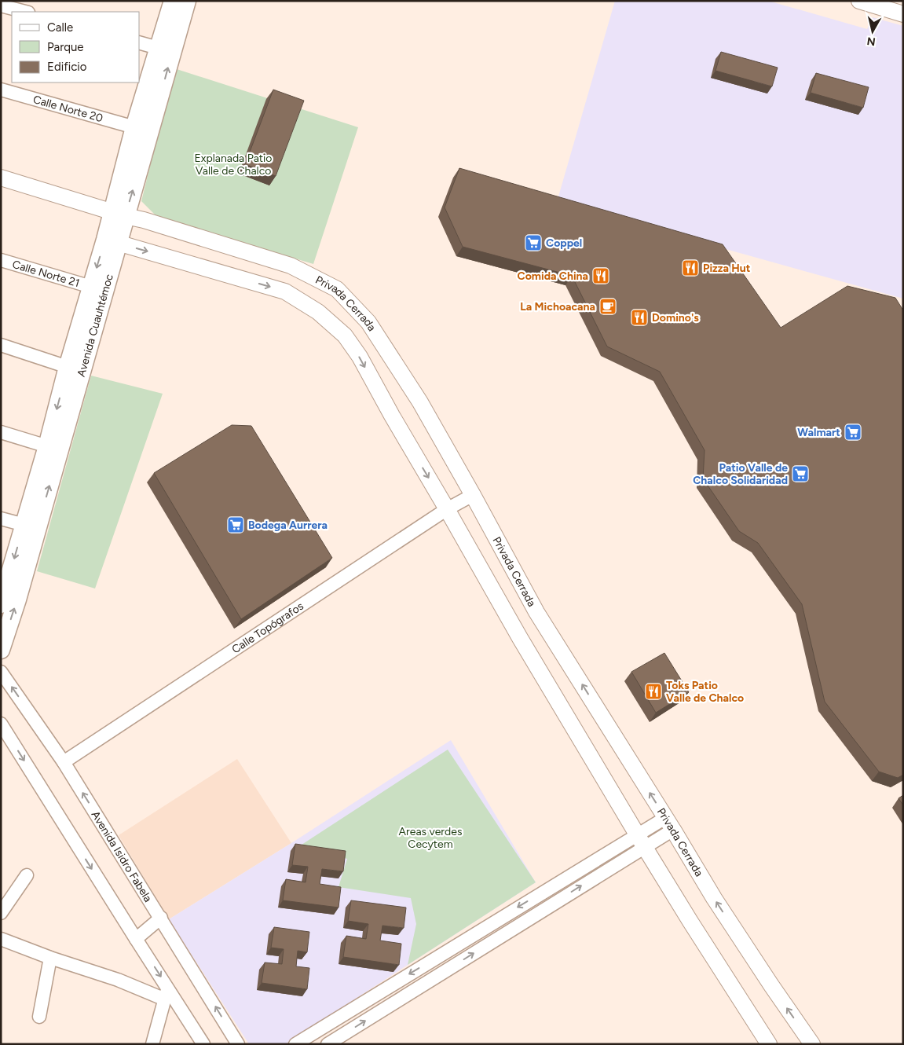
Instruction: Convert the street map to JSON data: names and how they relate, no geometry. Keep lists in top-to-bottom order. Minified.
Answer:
{"streets":{"main road":["Avenida Cuauhtémoc"],"street":["Calle Norte 20","Calle Norte 21","Privada Cerrada","Calle Topógrafos","Avenida Isidro Fabela"]},"crossings":[["Calle Norte 20","Avenida Cuauhtémoc"],["Calle Norte 21","Avenida Cuauhtémoc"],["Privada Cerrada","Avenida Cuauhtémoc"],["Privada Cerrada","Calle Topógrafos"],["Calle Topógrafos","Avenida Isidro Fabela"]],"parks":["Explanada Patio Valle de Chalco","Areas verdes Cecytem"],"places":{"supermarket":["Coppel","Walmart","Patio Valle de Chalco Solidaridad","Bodega Aurrera"],"restaurant":["Pizza Hut","Comida China","Domino's","Toks Patio Valle de Chalco"],"cafe":["La Michoacana"]},"legend":["Calle","Parque","Edificio"],"north":"bottom"}
